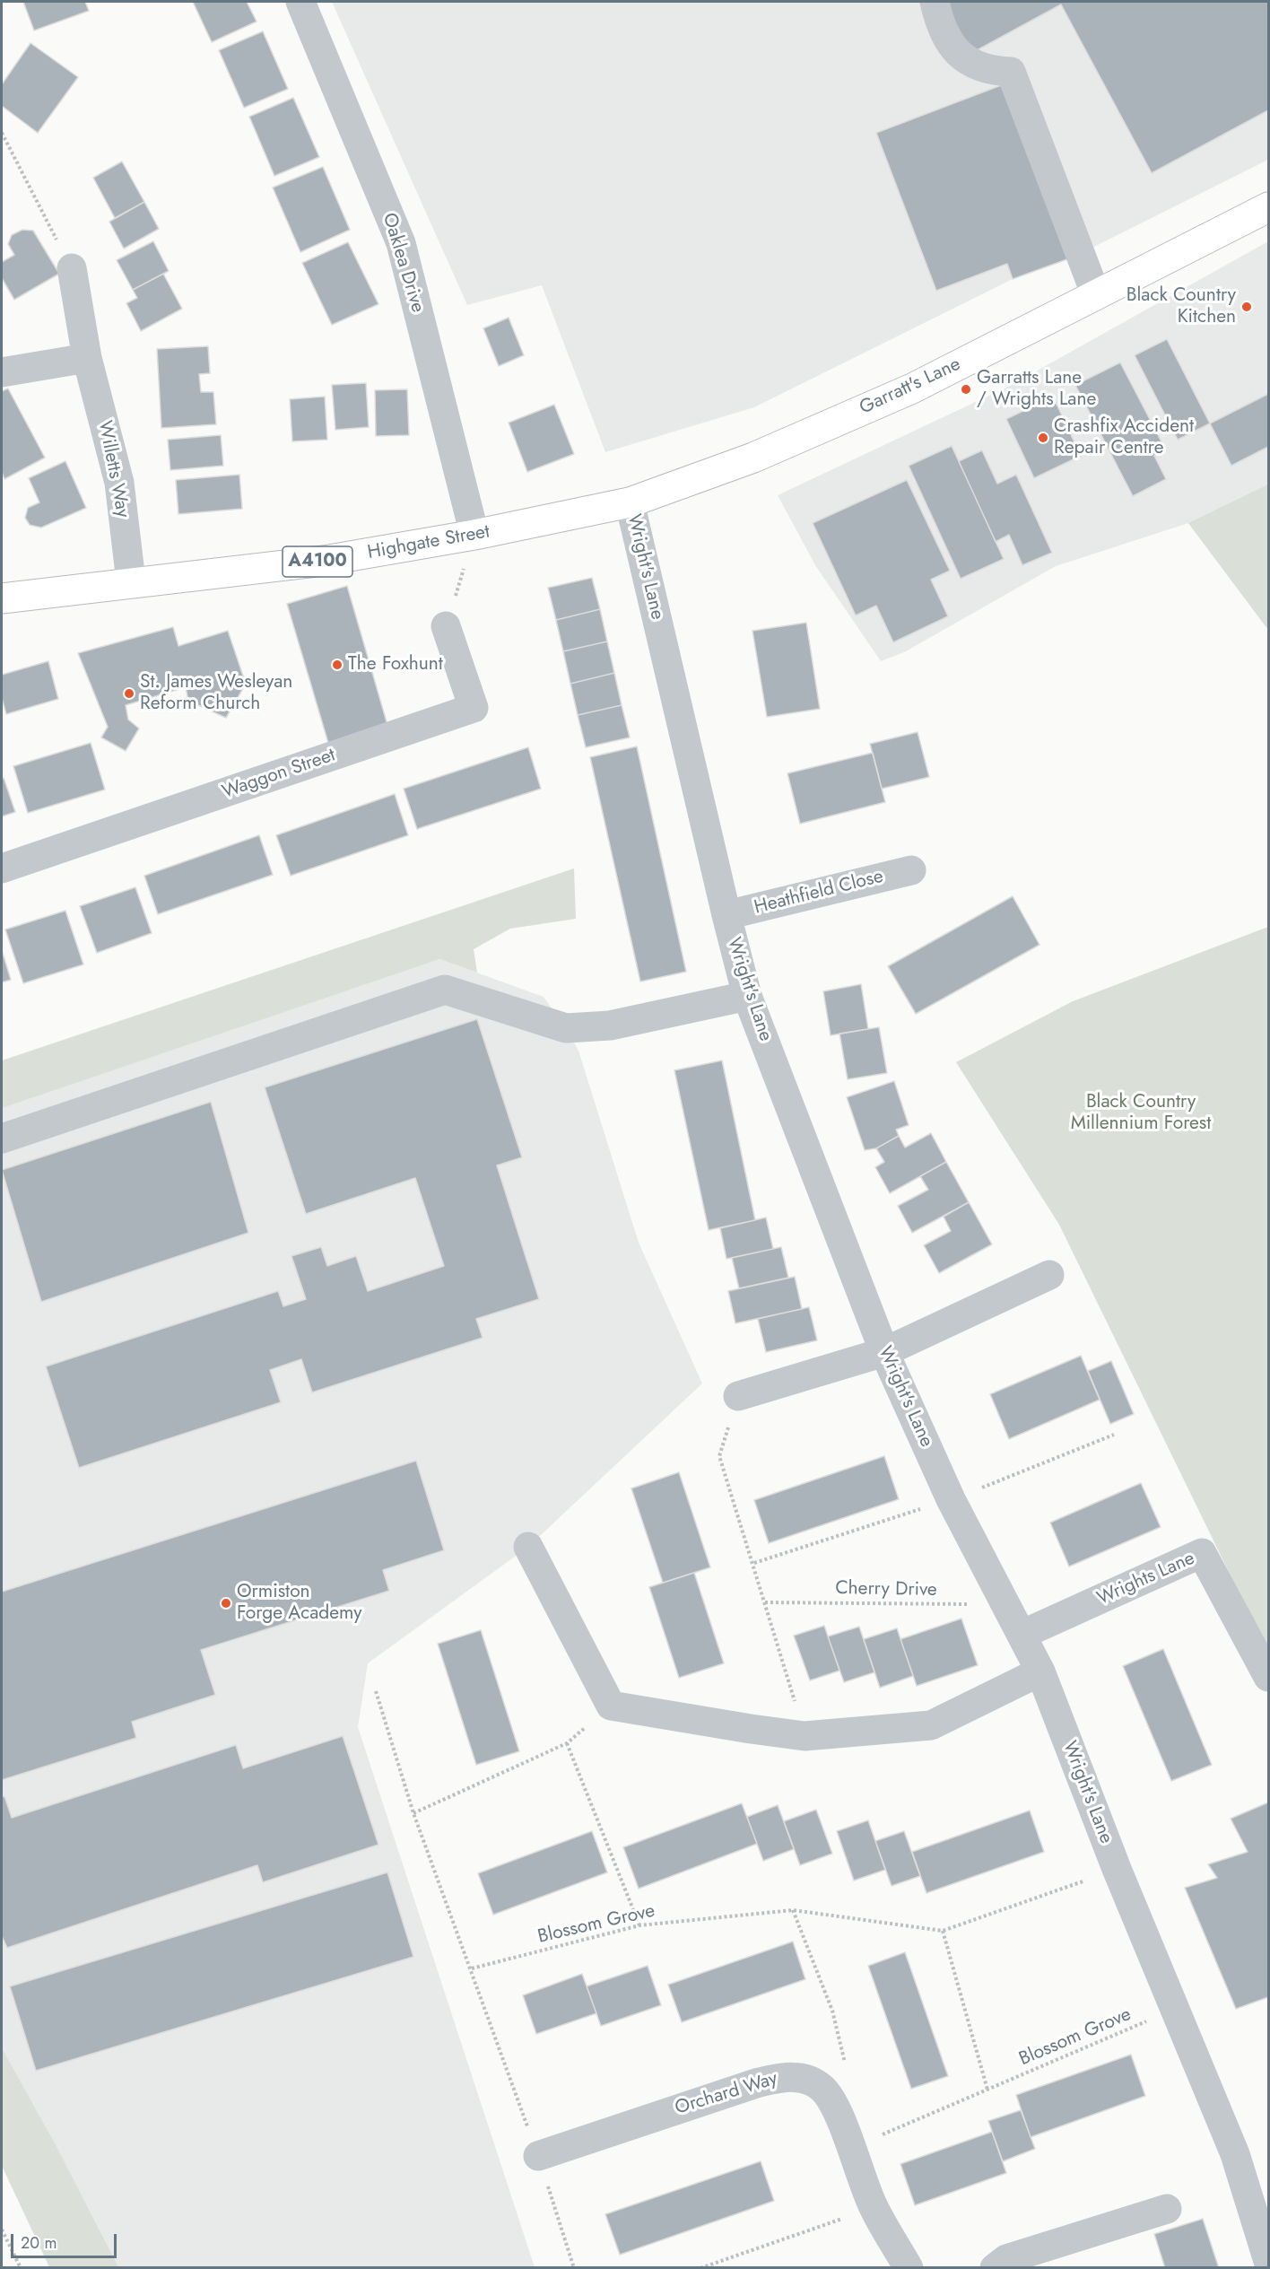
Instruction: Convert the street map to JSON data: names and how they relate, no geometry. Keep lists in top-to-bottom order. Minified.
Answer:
{"streets":{"main road":["Garratt's Lane","Highgate Street","A4100"],"street":["Oaklea Drive","Willetts Way","Wright's Lane","Waggon Street","Heathfield Close","Wrights Lane","Orchard Way"],"path":["Cherry Drive","Blossom Grove"]},"crossings":[["Oaklea Drive","Highgate Street"],["Garratt's Lane","Highgate Street"],["Garratt's Lane","Wright's Lane"],["Willetts Way","Highgate Street"],["Highgate Street","Wright's Lane"],["Wright's Lane","Heathfield Close"],["Wright's Lane","Wrights Lane"],["Wright's Lane","Cherry Drive"],["Wright's Lane","Blossom Grove"],["Blossom Grove","Orchard Way"]],"parks":["Black Country Millennium Forest"],"places":["Black Country Kitchen","Garratts Lane / Wrights Lane","Crashfix Accident Repair Centre","The Foxhunt","St. James Wesleyan Reform Church","Ormiston Forge Academy"],"scale_bar":"20 m"}
